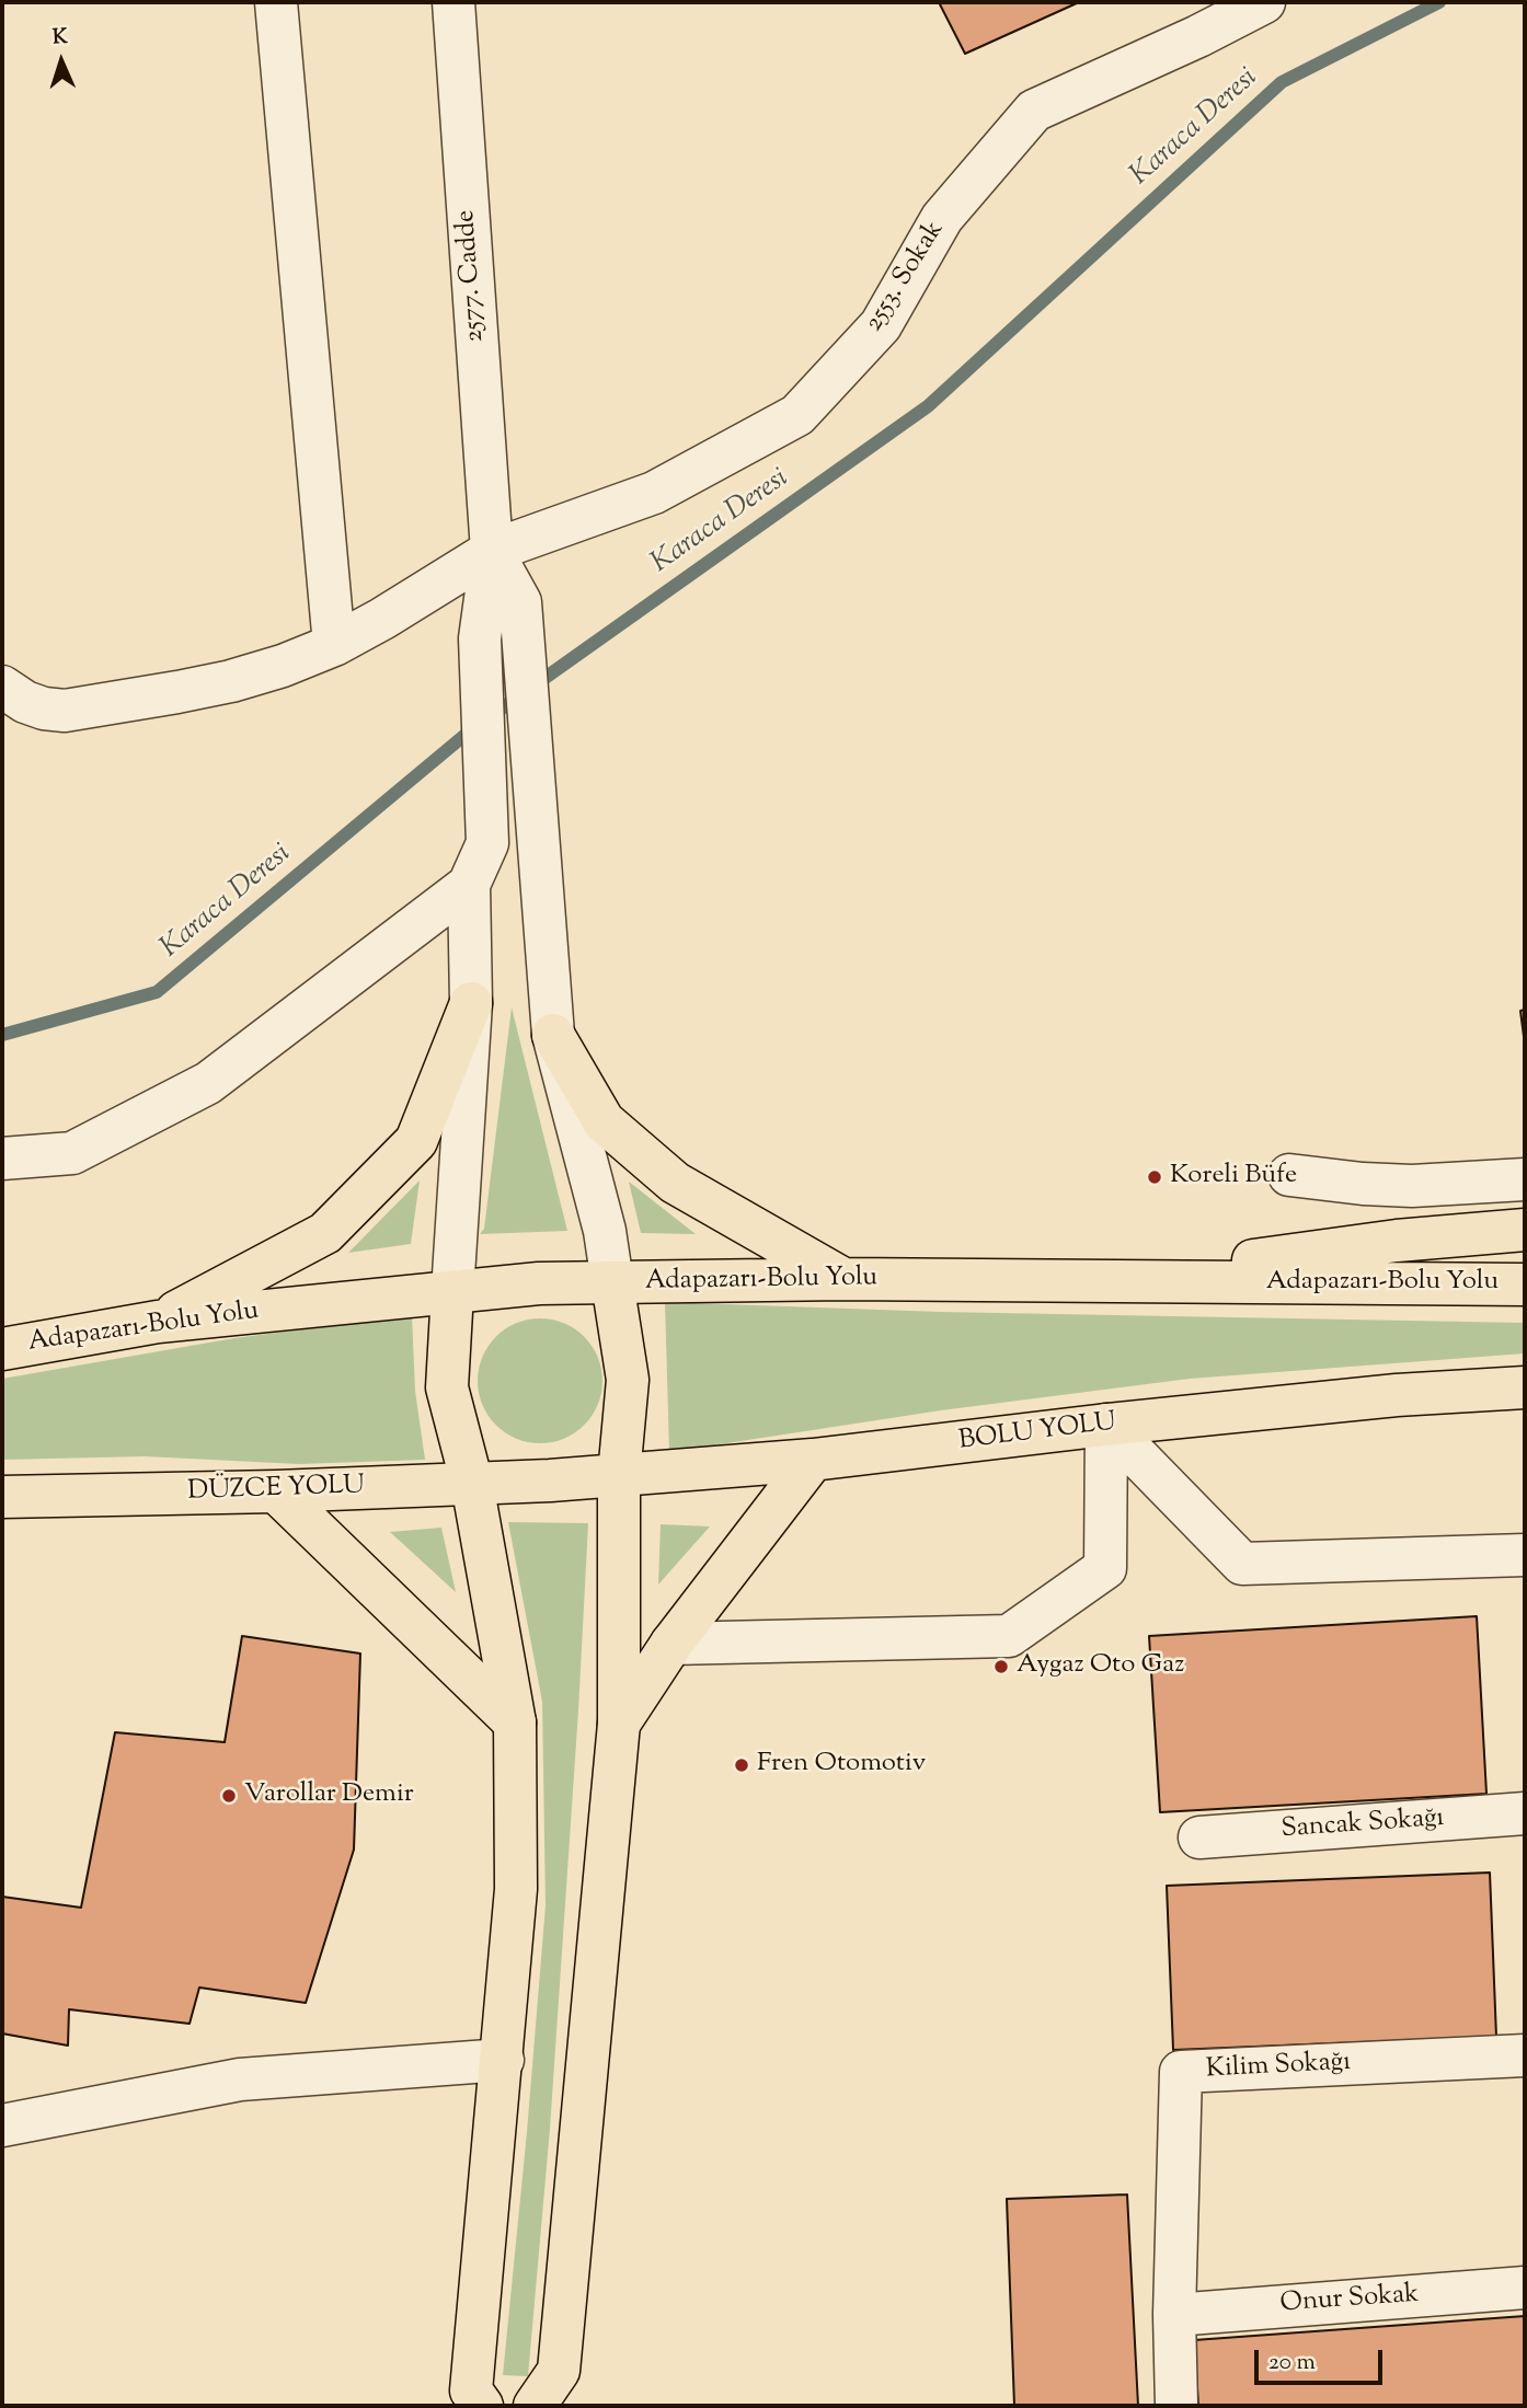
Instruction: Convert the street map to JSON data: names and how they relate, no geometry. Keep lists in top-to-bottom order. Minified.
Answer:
{"streets":{"main road":["Adapazarı-Bolu Yolu","BOLU YOLU","DÜZCE YOLU"],"street":["2577. Cadde","2553. Sokak","Sancak Sokağı","Kilim Sokağı","Onur Sokak"]},"crossings":[["2577. Cadde","2553. Sokak"],["BOLU YOLU","DÜZCE YOLU"],["Kilim Sokağı","Onur Sokak"]],"water":["Karaca Deresi"],"places":["Koreli Büfe","Aygaz Oto Gaz","Fren Otomotiv","Varollar Demir"],"scale_bar":"20 m","north":"top"}
